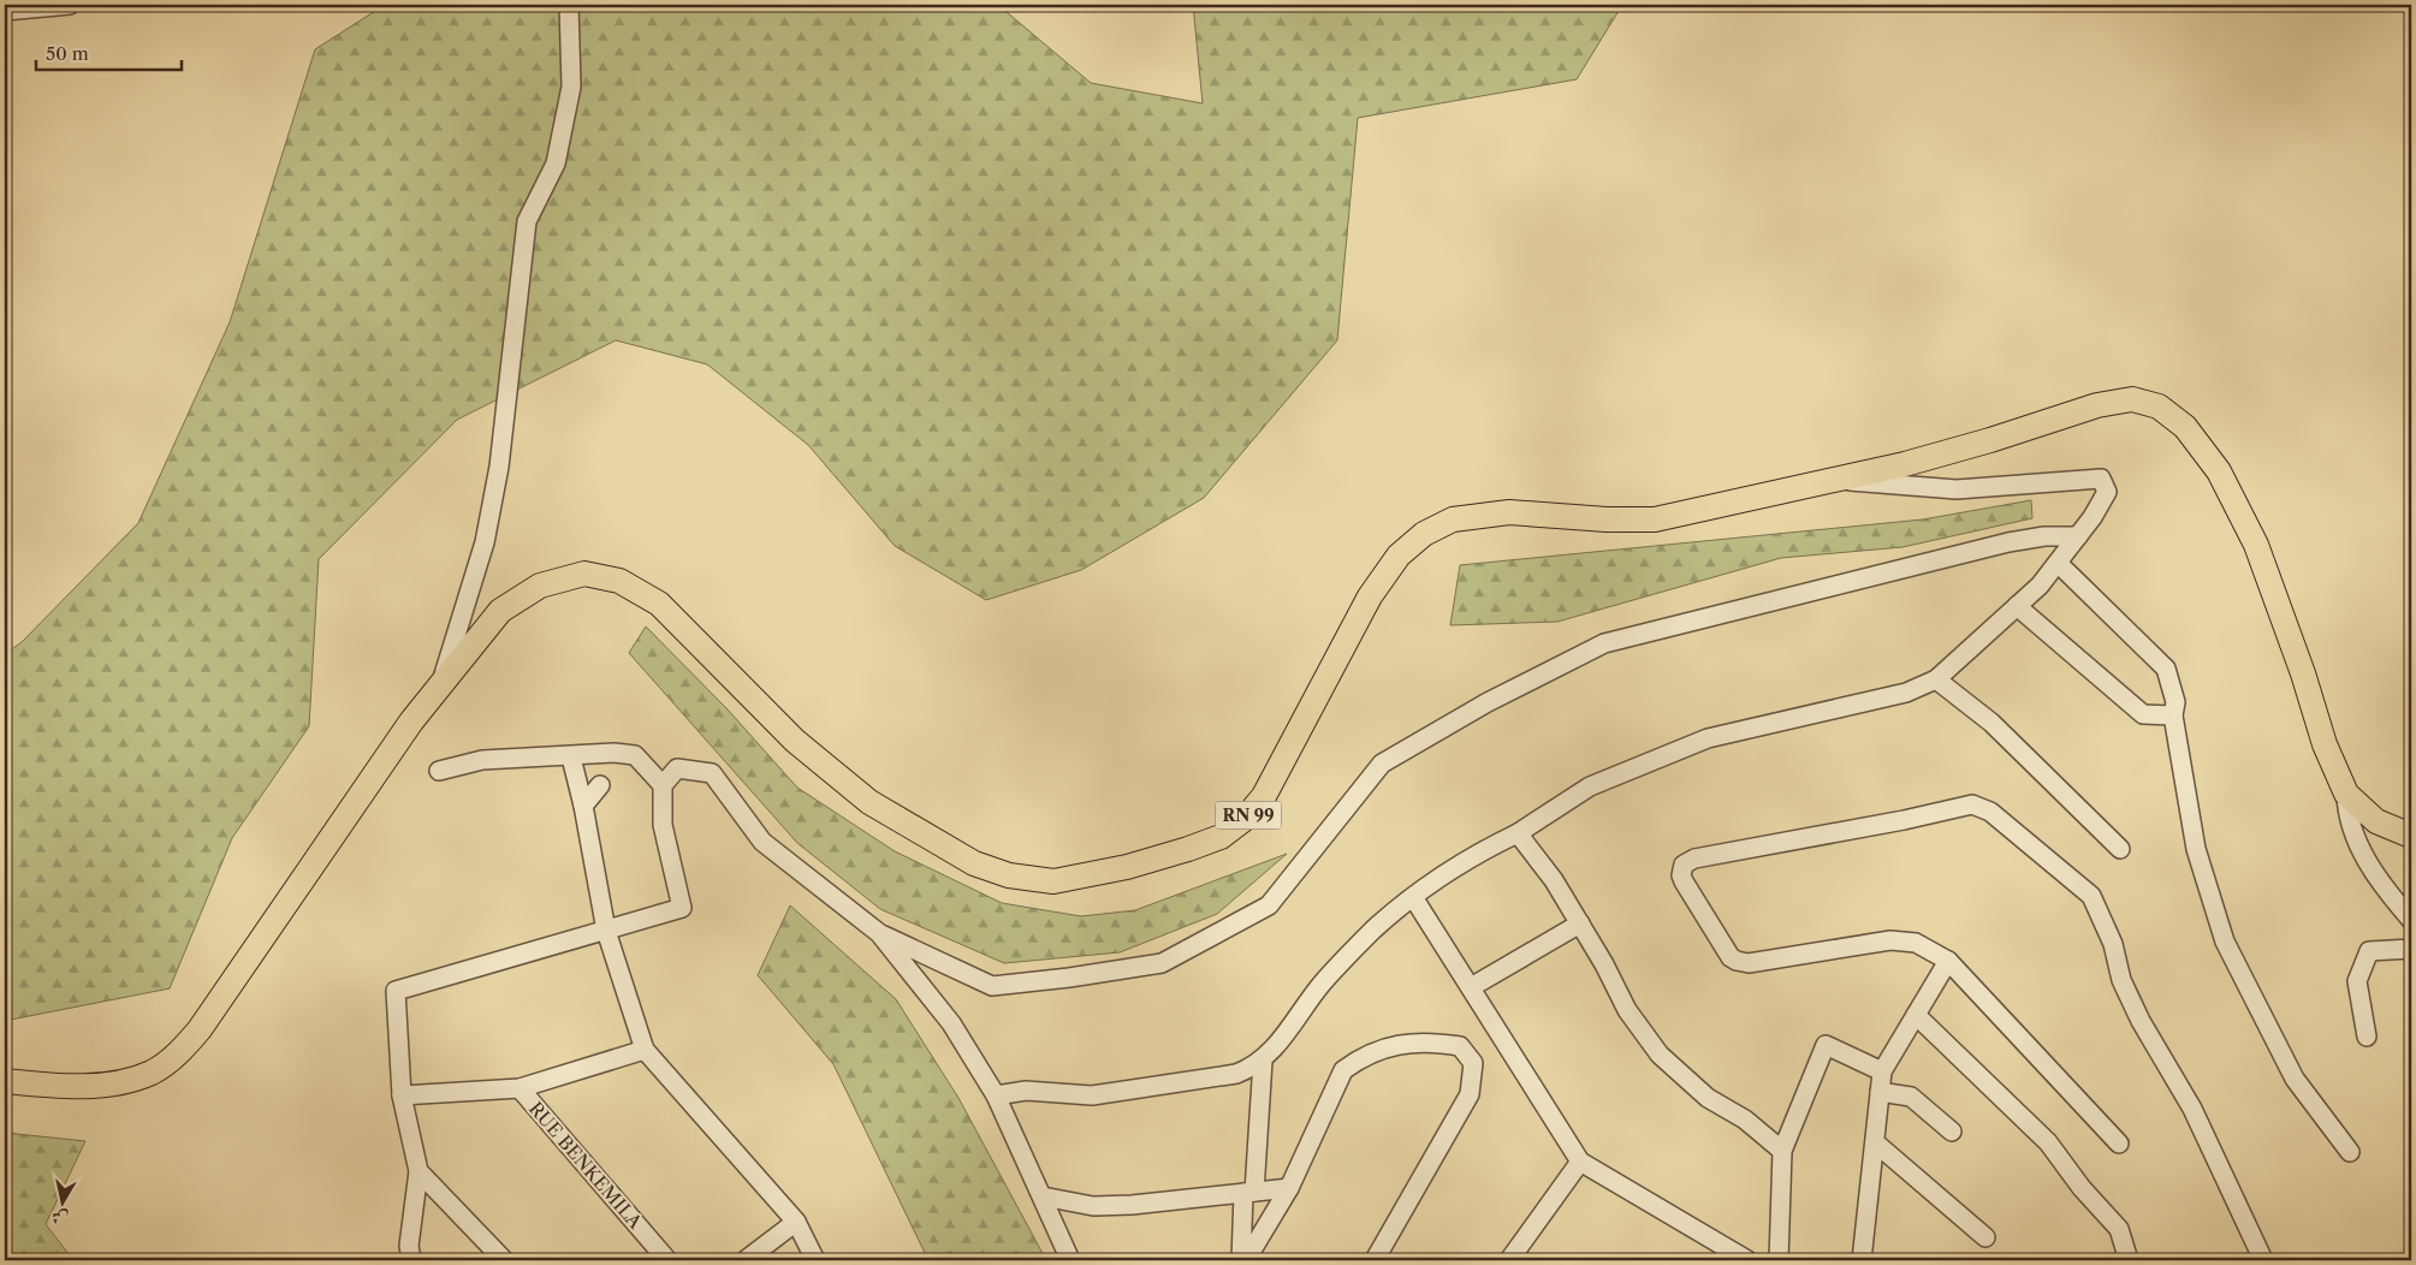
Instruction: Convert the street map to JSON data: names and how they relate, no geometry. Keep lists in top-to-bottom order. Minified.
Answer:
{"streets":{"main road":["RN 99"],"street":["RUE BENKEMILA"]},"scale_bar":"50 m","north":"bottom"}
